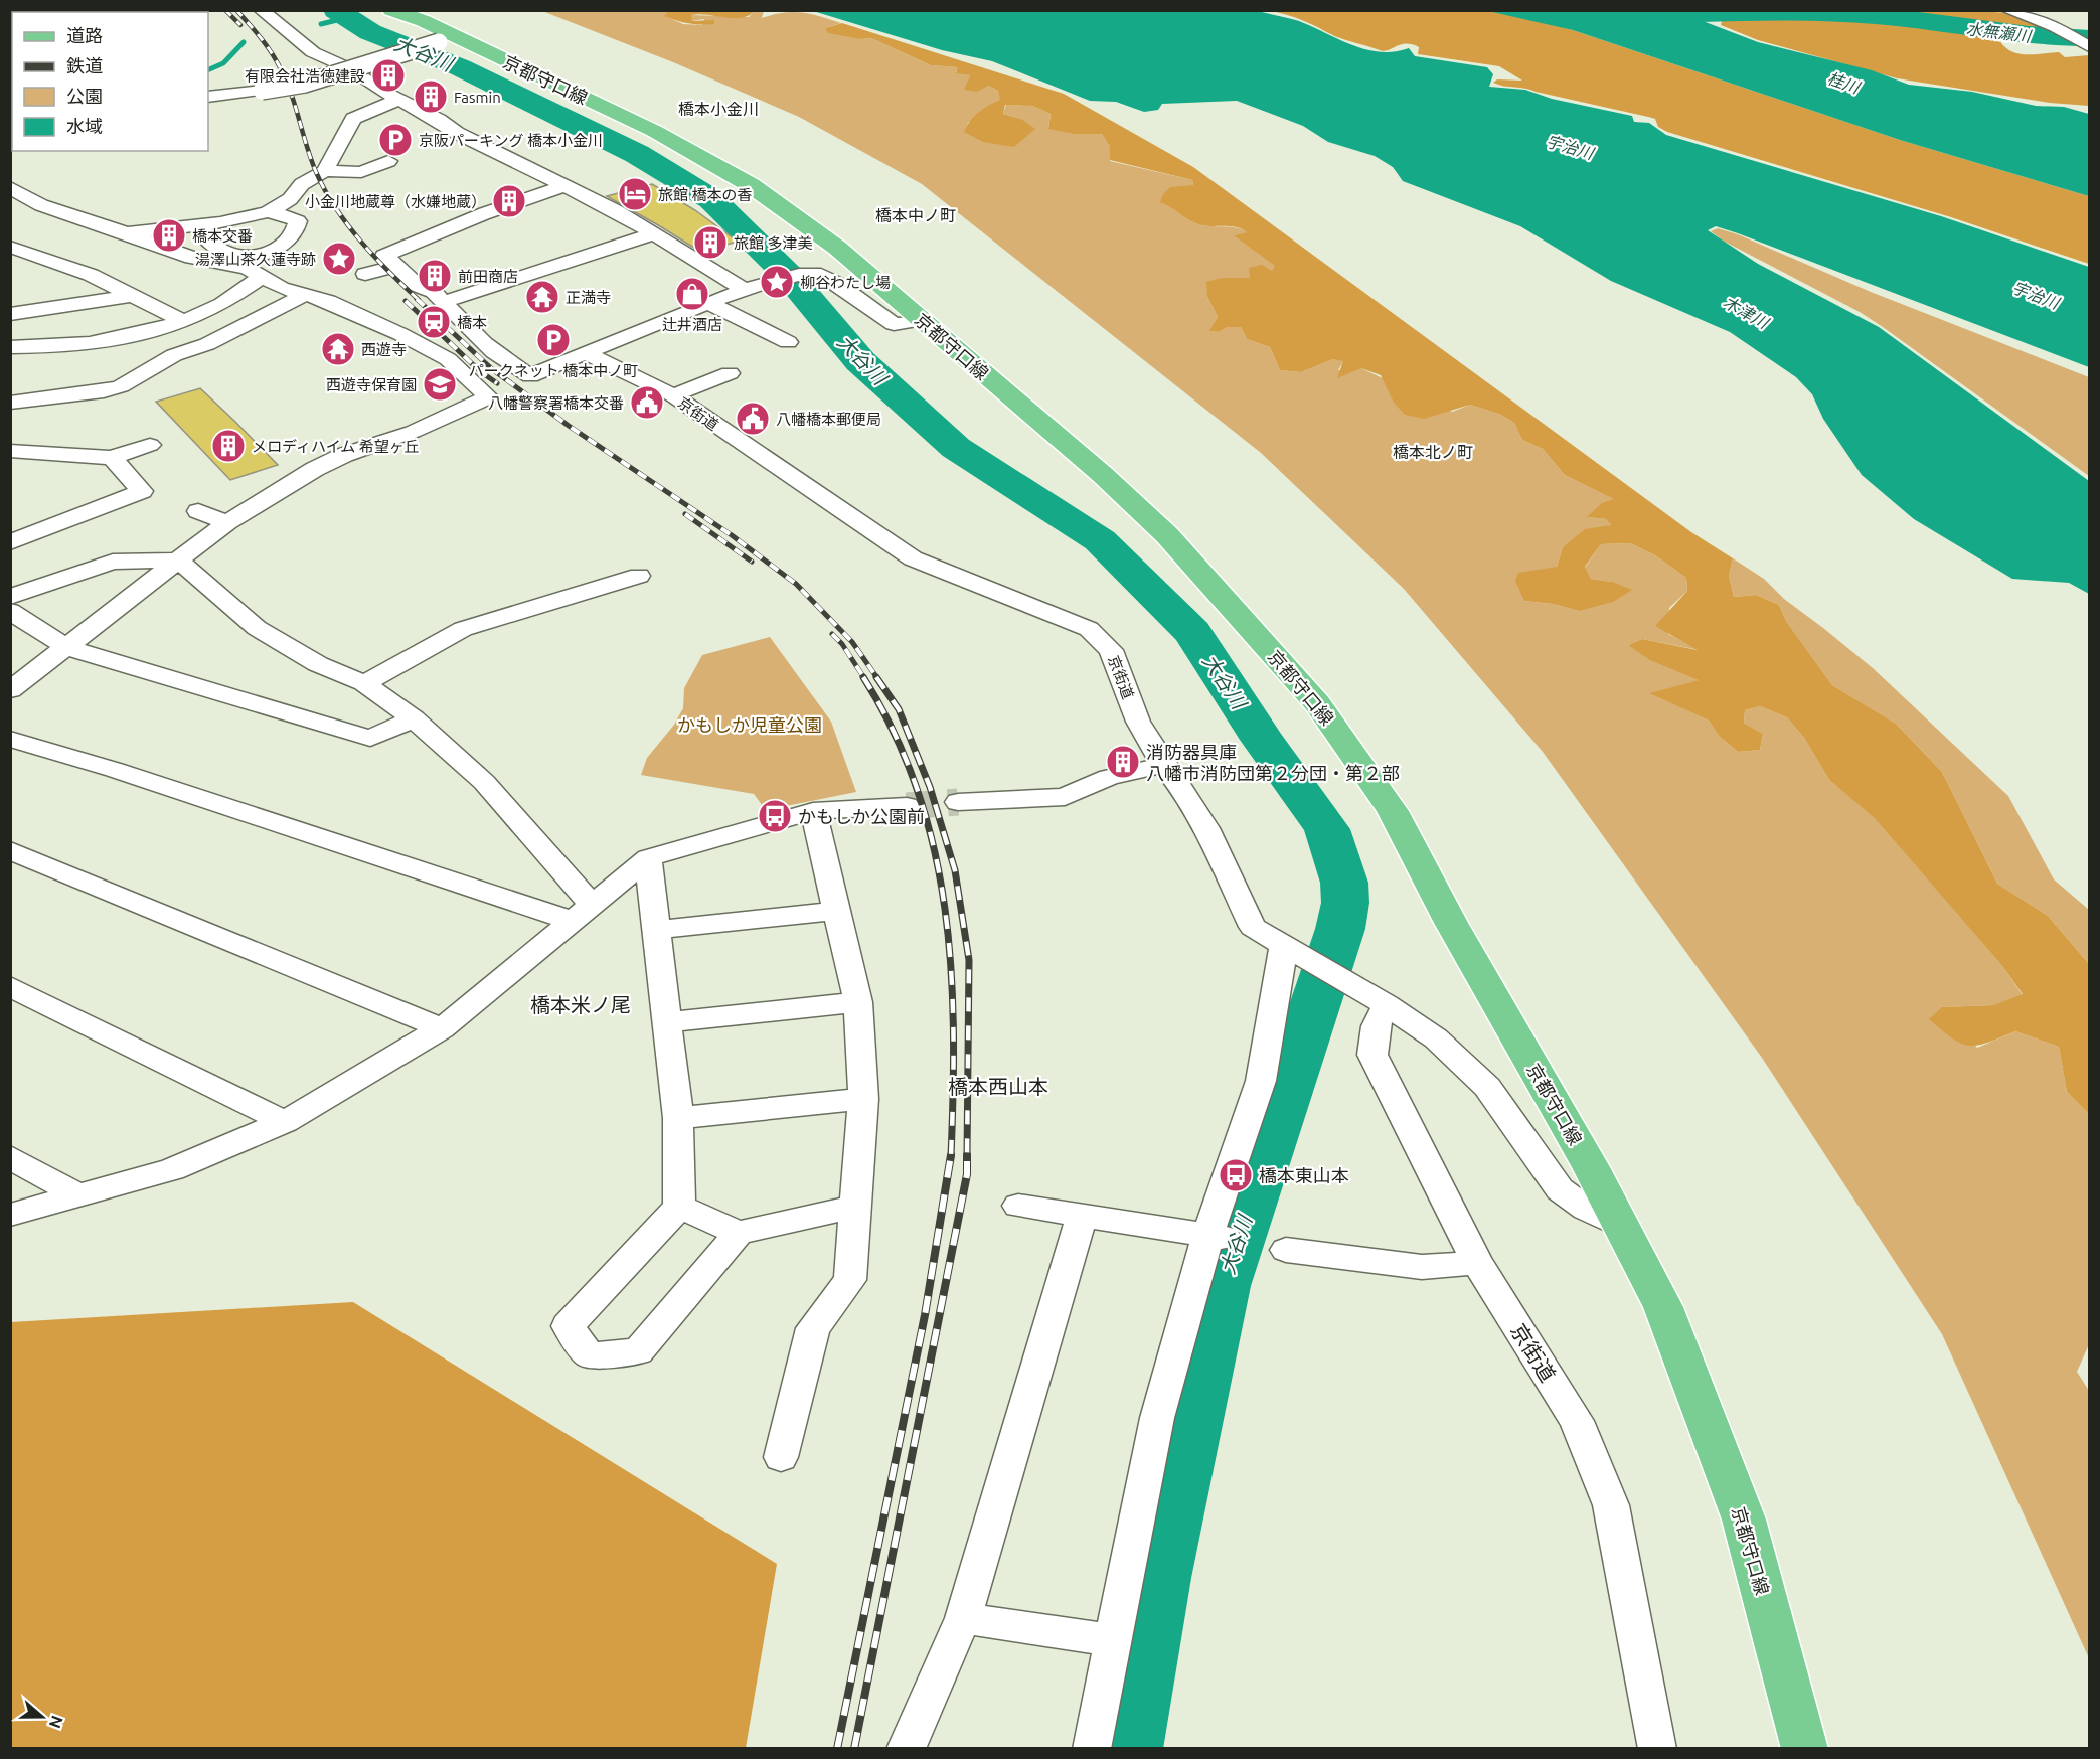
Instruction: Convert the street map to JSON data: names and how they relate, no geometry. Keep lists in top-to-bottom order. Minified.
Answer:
{"streets":{"main road":["京都守口線"],"street":["京街道"]},"crossings":[["京都守口線","京街道"]],"districts":["橋本小金川","橋本中ノ町","橋本北ノ町","橋本米ノ尾","橋本西山本"],"water":["水無瀬川","大谷川","桂川","宇治川","木津川"],"parks":["かもしか児童公園"],"places":{"building":["有限会社浩徳建設","Fasmin","小金川地蔵尊（水嫌地蔵）","橋本交番","旅館 多津美","前田商店","メロディハイム 希望ヶ丘","消防器具庫 八幡市消防団第２分団・第２部"],"parking":["京阪パーキング 橋本小金川","パークネット 橋本中ノ町"],"hotel":["旅館 橋本の香"],"place":["湯澤山茶久蓮寺跡","柳谷わたし場"],"shop":["辻井酒店"],"temple":["正満寺","西遊寺"],"station":["橋本"],"school or university":["西遊寺保育園"],"public building":["八幡警察署橋本交番","八幡橋本郵便局"],"bus stop":["かもしか公園前","橋本東山本"]},"legend":["道路","鉄道","公園","水域"],"north":"right"}
